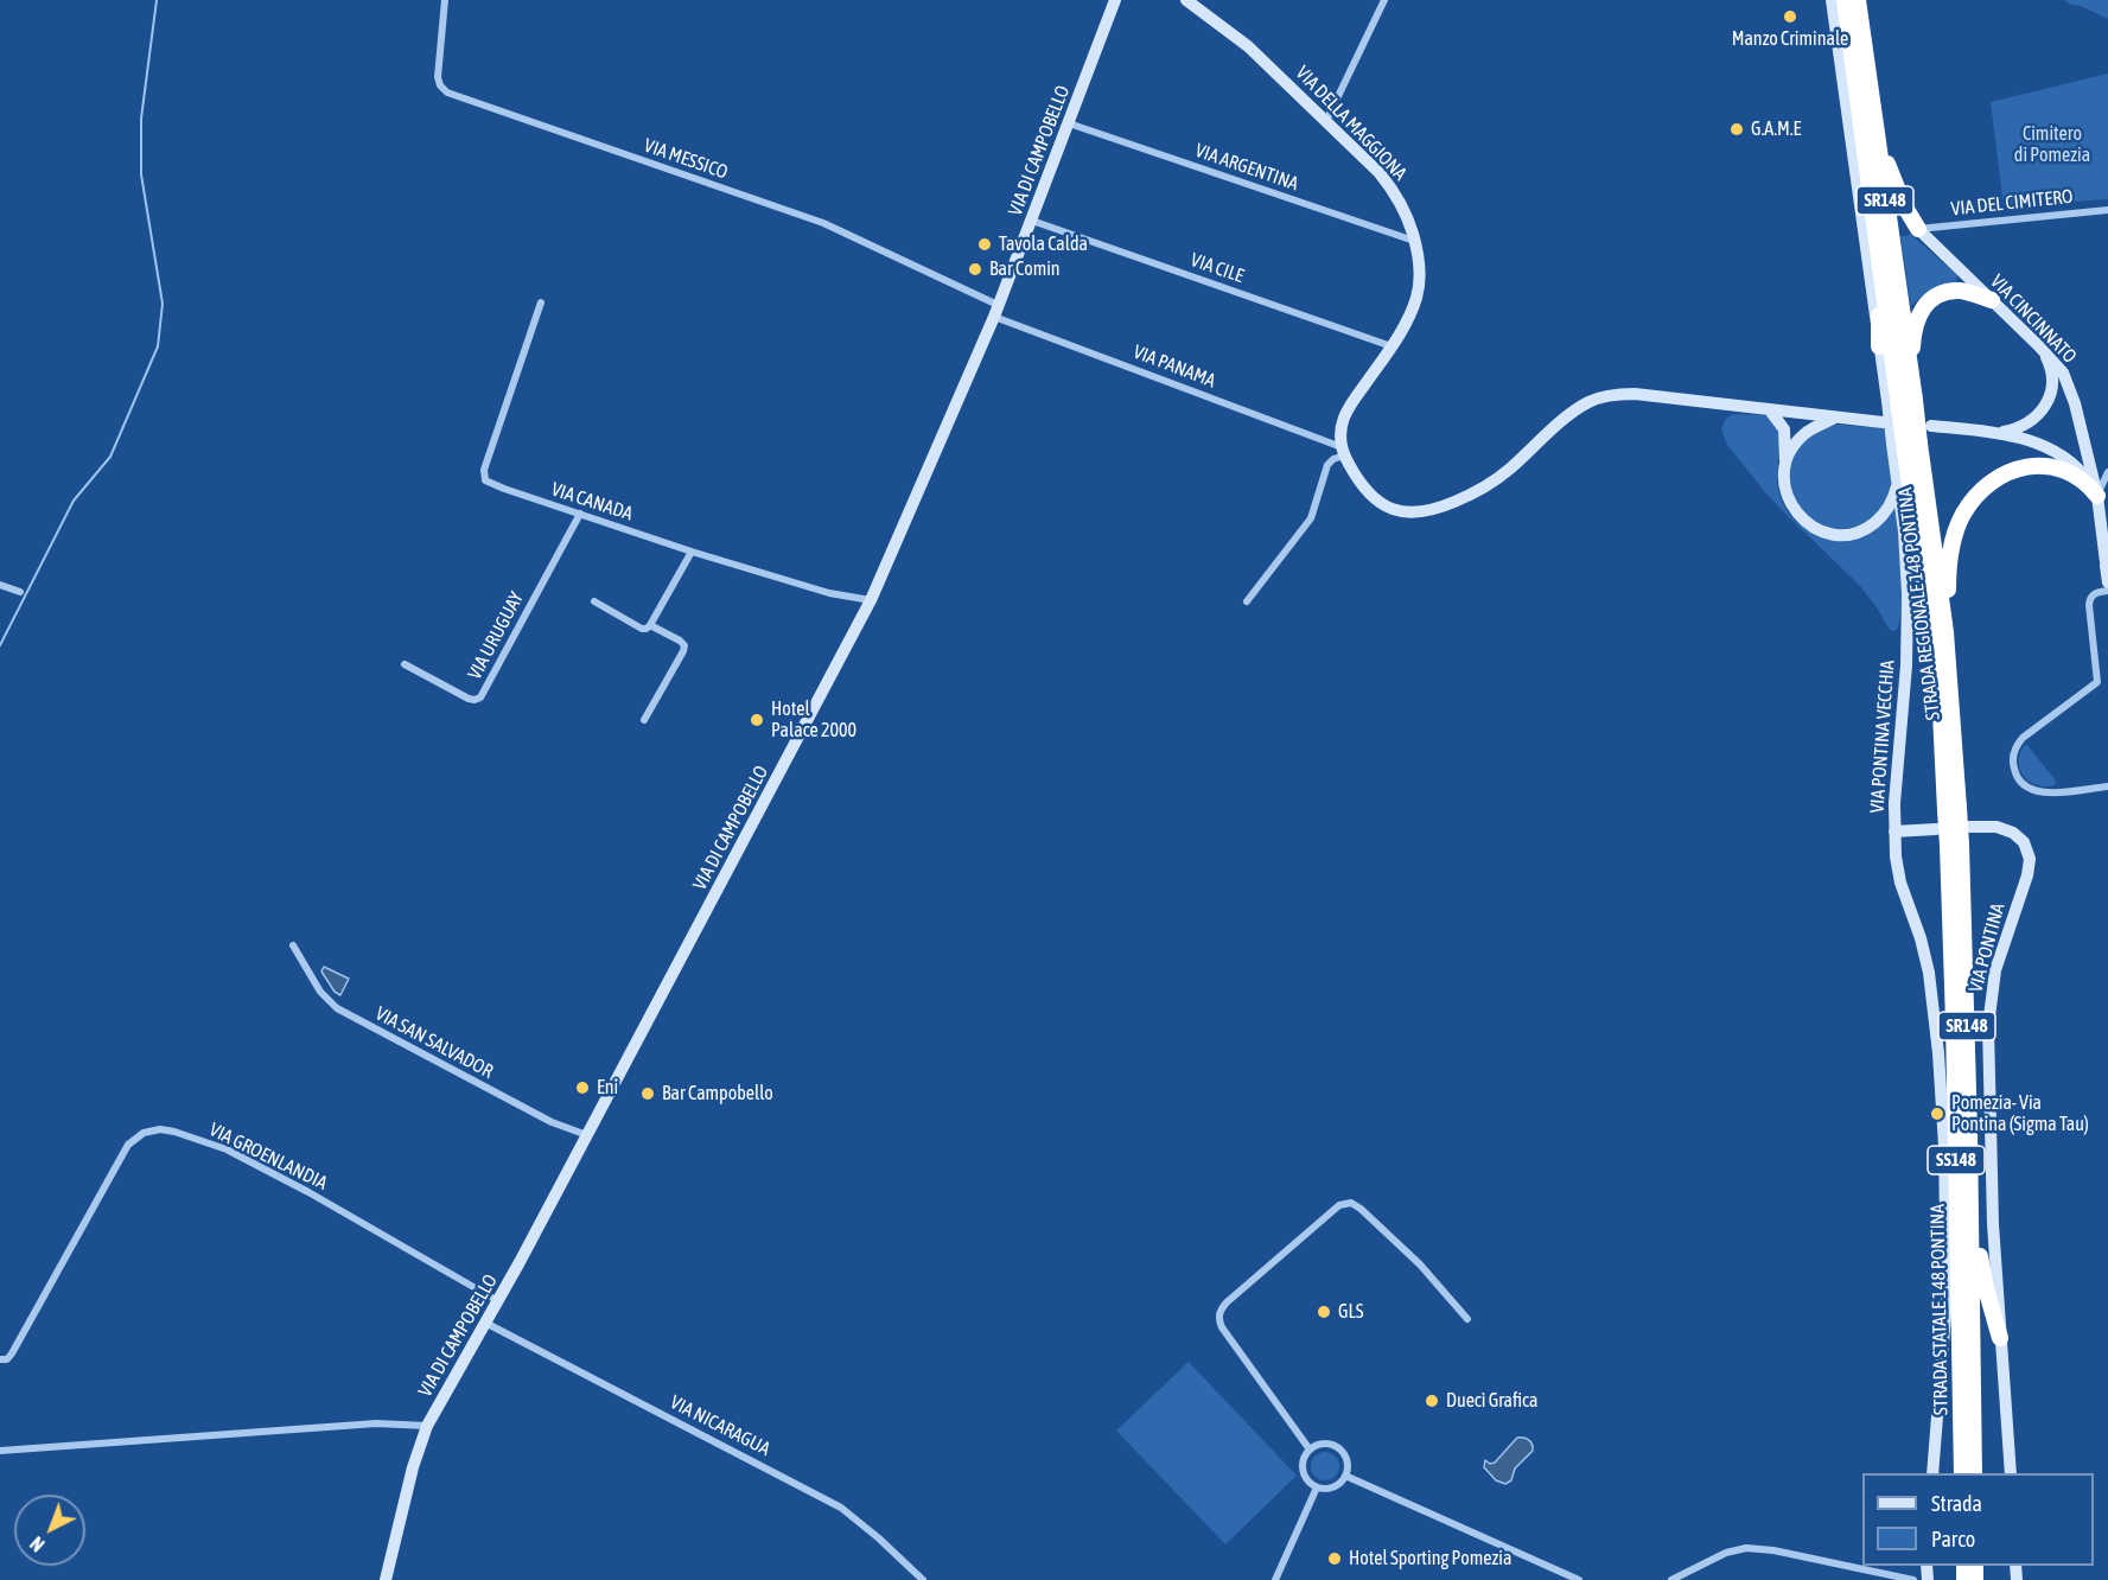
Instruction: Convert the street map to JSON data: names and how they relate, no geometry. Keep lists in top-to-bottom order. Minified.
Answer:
{"streets":{"highway":["SR148","STRADA REGIONALE 148 PONTINA","SS148","STRADA STATALE 148 PONTINA"],"street":["VIA DELLA MAGGIONA","VIA DI CAMPOBELLO","VIA MESSICO","VIA ARGENTINA","VIA DEL CIMITERO","VIA CILE","VIA CINCINNATO","VIA PANAMA","VIA CANADA","VIA URUGUAY","VIA PONTINA VECCHIA","VIA PONTINA","VIA SAN SALVADOR","VIA GROENLANDIA","VIA NICARAGUA"]},"crossings":[["VIA DELLA MAGGIONA","VIA ARGENTINA"],["VIA DELLA MAGGIONA","VIA CILE"],["VIA DELLA MAGGIONA","VIA PANAMA"],["VIA DI CAMPOBELLO","VIA MESSICO"],["VIA DI CAMPOBELLO","VIA ARGENTINA"],["VIA DI CAMPOBELLO","VIA CILE"],["VIA DI CAMPOBELLO","VIA PANAMA"],["VIA DI CAMPOBELLO","VIA CANADA"],["VIA DI CAMPOBELLO","VIA SAN SALVADOR"],["VIA DI CAMPOBELLO","VIA GROENLANDIA"],["VIA DI CAMPOBELLO","VIA NICARAGUA"],["VIA MESSICO","VIA PANAMA"],["VIA DEL CIMITERO","VIA CINCINNATO"],["VIA CANADA","VIA URUGUAY"],["STRADA REGIONALE 148 PONTINA","VIA PONTINA VECCHIA"],["STRADA REGIONALE 148 PONTINA","STRADA STATALE 148 PONTINA"]],"parks":["Cimitero di Pomezia"],"places":["Manzo Criminale","G.A.M.E","Tavola Calda","Bar Comin","Hotel Palace 2000","Eni","Bar Campobello","Pomezia- Via Pontina (Sigma Tau)","GLS","Duecì Grafica","Hotel Sporting Pomezia"],"legend":["Strada","Parco"],"north":"bottom left"}
